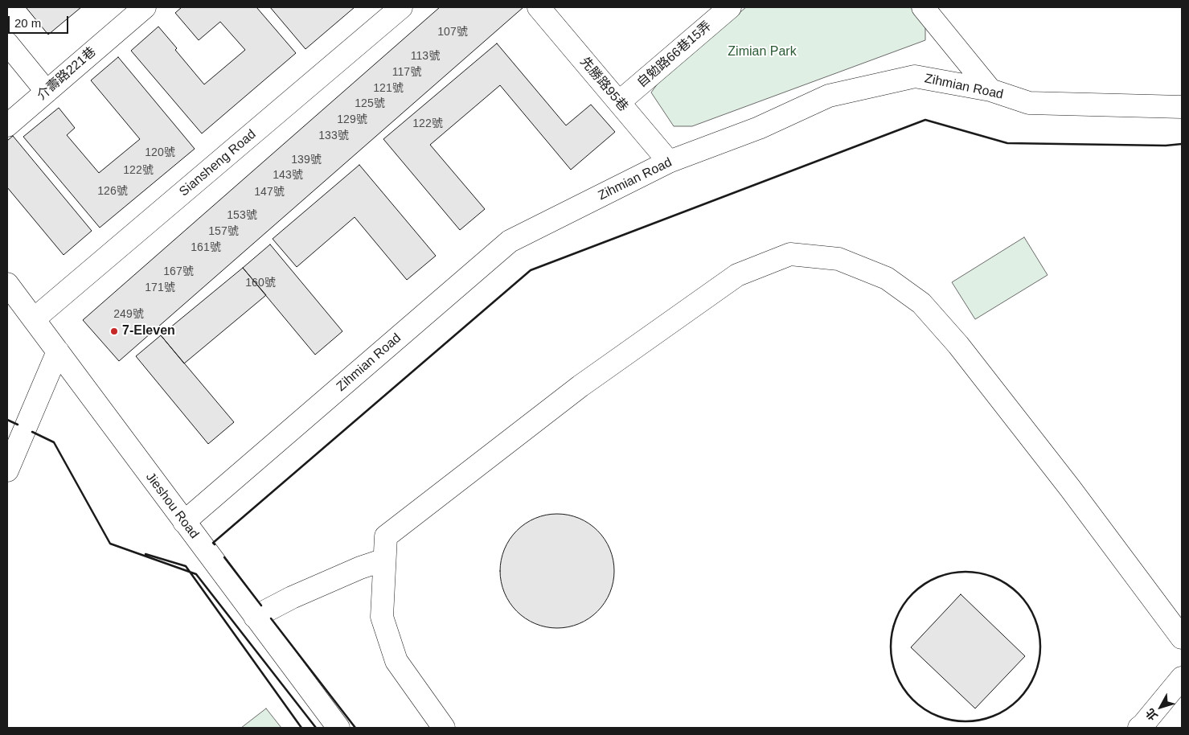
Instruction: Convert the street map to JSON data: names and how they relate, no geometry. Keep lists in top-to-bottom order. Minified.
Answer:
{"streets":{"street":["自勉路66巷15弄","介壽路221巷","先勝路95巷","Zihmian Road","Siansheng Road","Jieshou Road"]},"crossings":[["自勉路66巷15弄","先勝路95巷"],["先勝路95巷","Zihmian Road"],["Zihmian Road","Jieshou Road"],["Siansheng Road","Jieshou Road"]],"parks":["Zimian Park"],"places":["7-Eleven"],"house_numbers":["107號","113號","117號","121號","125號","129號","122號","133號","120號","139號","122號","143號","126號","147號","153號","157號","161號","167號","160號","171號","249號"],"scale_bar":"20 m","north":"bottom left"}
